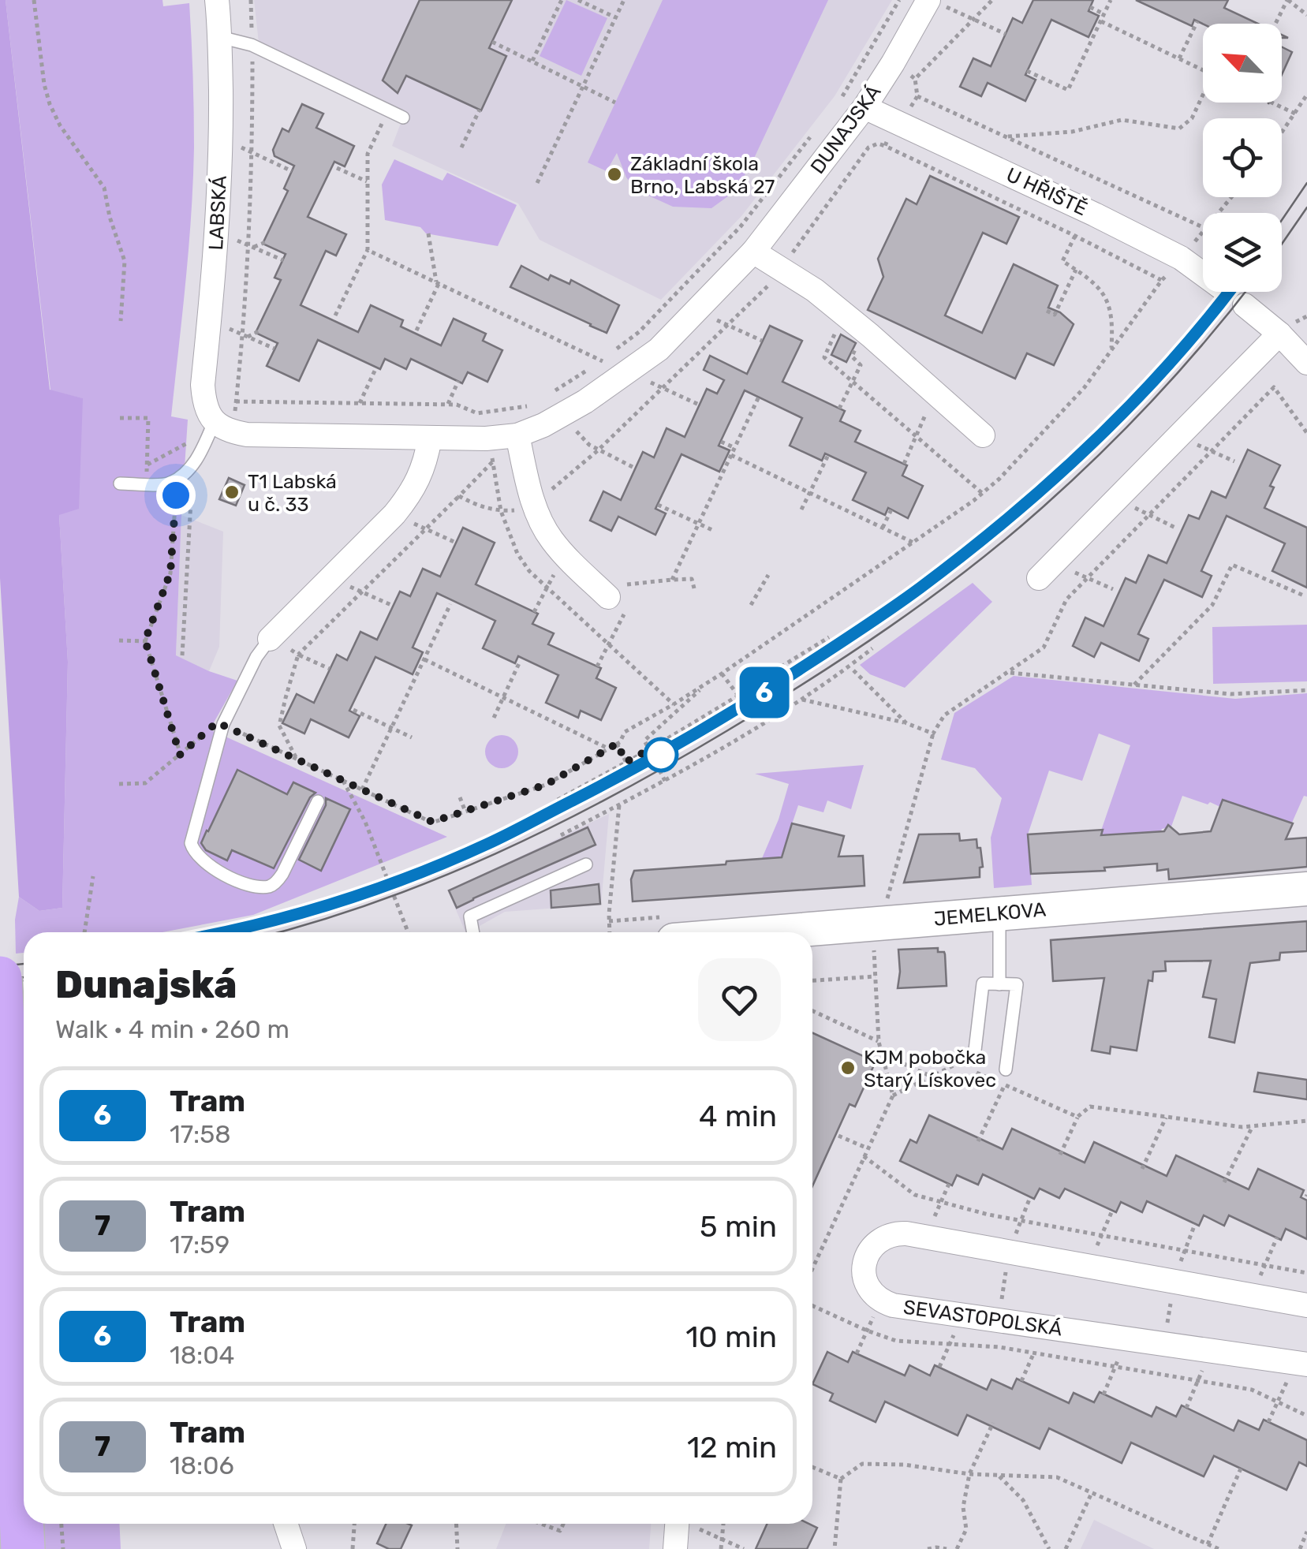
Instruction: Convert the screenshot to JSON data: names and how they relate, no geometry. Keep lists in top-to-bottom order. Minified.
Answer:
{"streets":{"street":["DUNAJSKÁ","U HŘIŠTĚ","LABSKÁ","JEMELKOVA","SEVASTOPOLSKÁ"]},"crossings":[["DUNAJSKÁ","U HŘIŠTĚ"],["DUNAJSKÁ","LABSKÁ"]],"places":["Základní škola Brno, Labská 27","T1 Labská u č. 33","KJM pobočka Starý Lískovec"],"lines":["tram line 6"],"north":"top left","page":{"on_map":"6","heading":["Dunajská","Walk · 4 min · 260 m"],"list":[{"mark":"6","name":"Tram","note":"17:58","value":"4 min"},{"mark":"7","name":"Tram","note":"17:59","value":"5 min"},{"mark":"6","name":"Tram","note":"18:04","value":"10 min"},{"mark":"7","name":"Tram","note":"18:06","value":"12 min"}]}}
